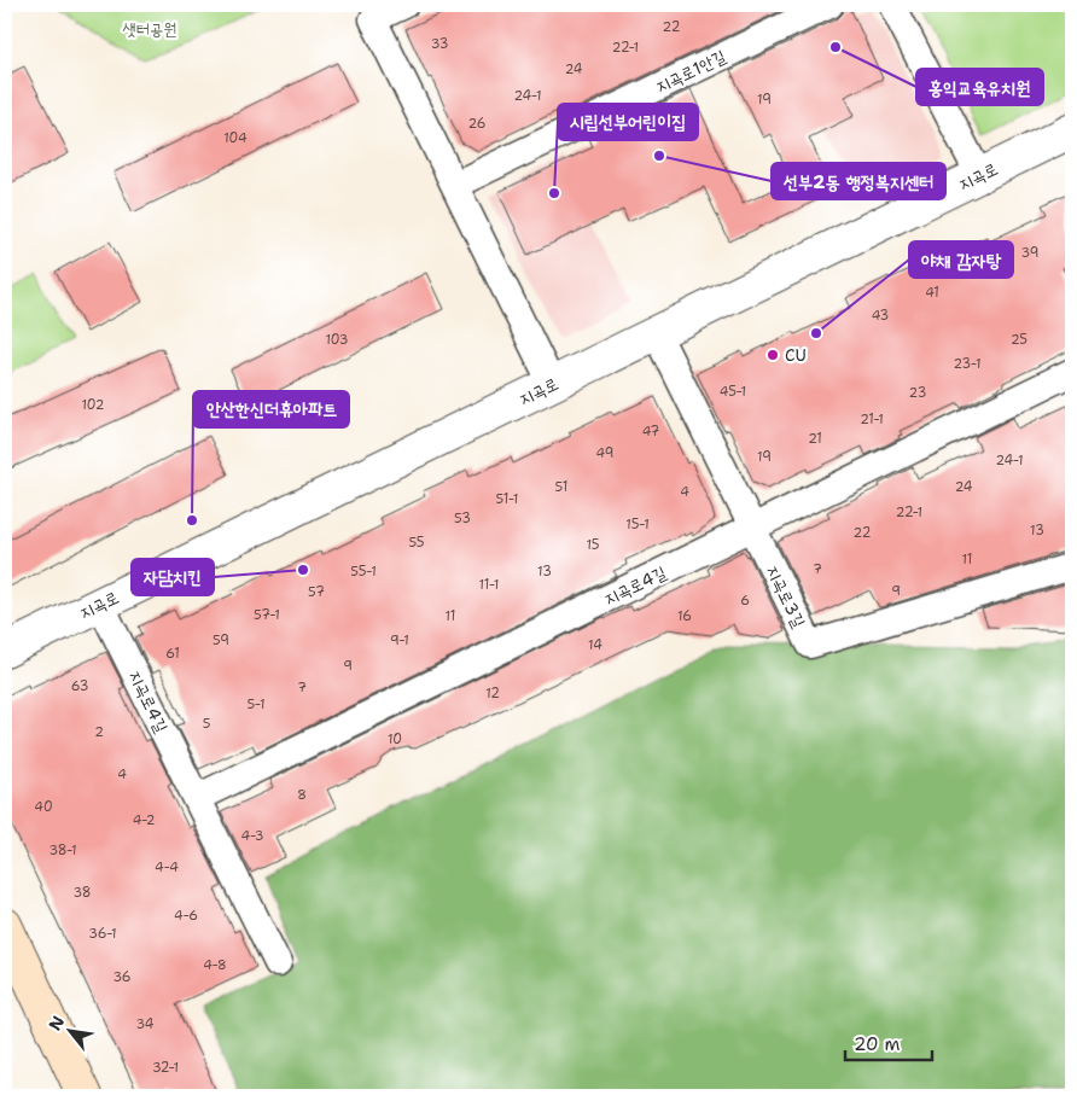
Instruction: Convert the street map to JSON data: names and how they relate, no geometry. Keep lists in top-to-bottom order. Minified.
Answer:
{"streets":{"street":["지곡로1안길","지곡로","지곡로4길","지곡로3길"]},"crossings":[["지곡로","지곡로4길"],["지곡로","지곡로3길"],["지곡로4길","지곡로3길"]],"parks":["샛터공원"],"places":["홍익교육유치원","선부2동 행정복지센터","시립선부어린이집","야채 감자탕","CU","안산한신더휴아파트","자담치킨"],"house_numbers":["22","33","22-1","24","24-1","19","26","104","39","41","43","103","25","23-1","45-1","23","102","21-1","47","21","49","19","24-1","51","24","4","51-1","22-1","53","15-1","13","22","55","15","11","7","55-1","13","11-1","9","57","6","57-1","11","16","59","9-1","14","61","9","63","7","12","5-1","5","2","10","4","8","40","4-2","4-3","38-1","4-4","38","4-6","36-1","4-8","36","34","32-1"],"scale_bar":"20 m","north":"top left"}
